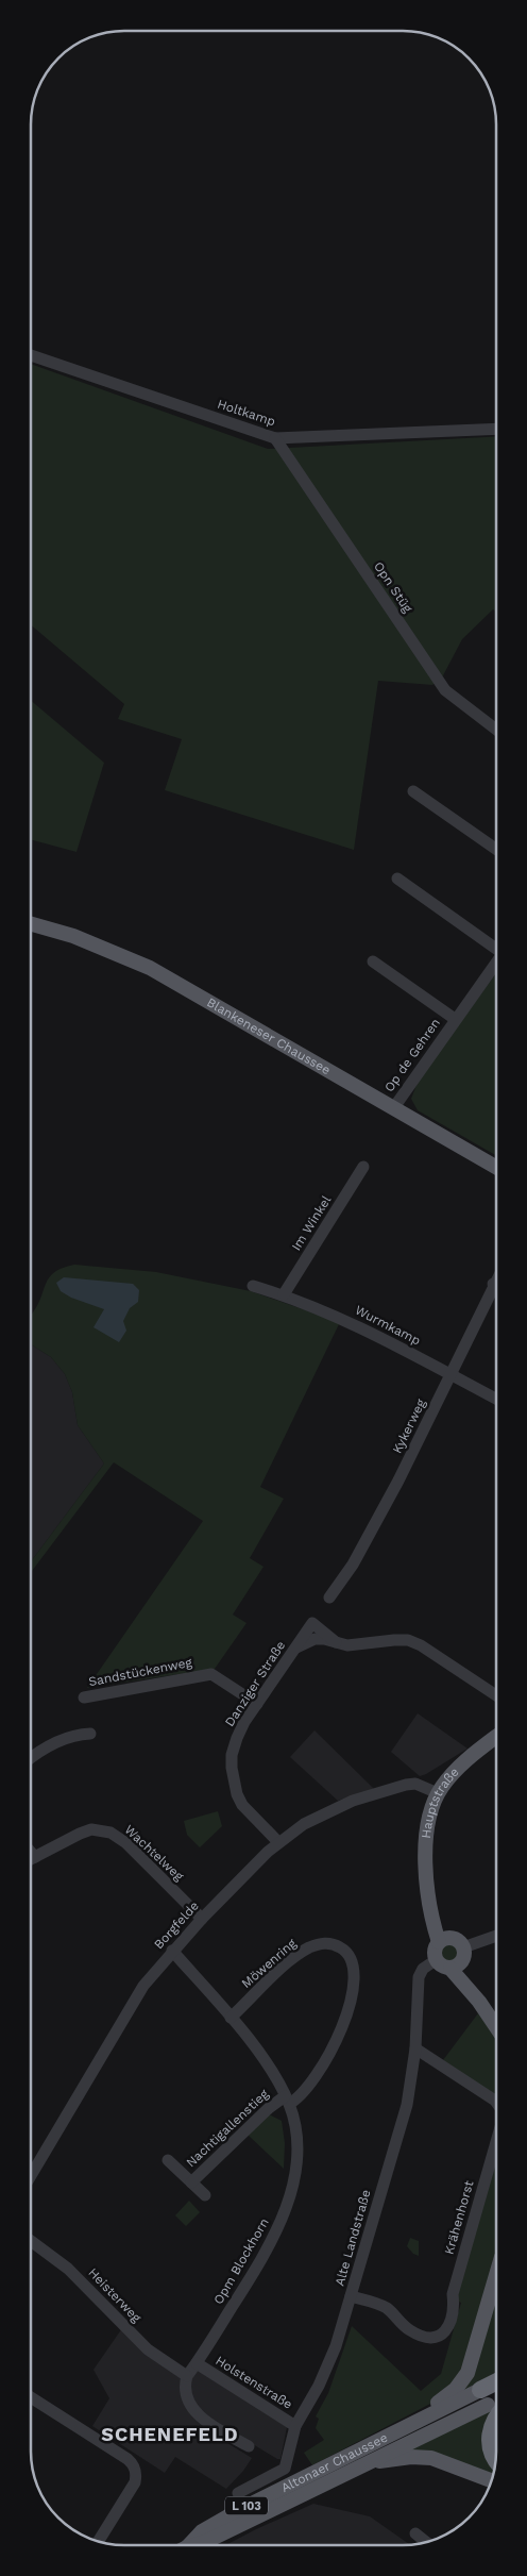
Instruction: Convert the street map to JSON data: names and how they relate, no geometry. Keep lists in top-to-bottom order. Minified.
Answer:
{"streets":{"main road":["Blankeneser Chaussee","Hauptstraße","Altonaer Chaussee","L 103"],"street":["Holtkamp","Opn Stüg","Op de Gehren","Im Winkel","Wurmkamp","Kykerweg","Sandstückenweg","Danziger Straße","Wachtelweg","Borgfelde","Möwenring","Nachtigallenstieg","Krähenhorst","Alte Landstraße","Opm Blockhorn","Heisterweg","Holstenstraße"]},"crossings":[["Holtkamp","Opn Stüg"],["Blankeneser Chaussee","Op de Gehren"],["Im Winkel","Wurmkamp"],["Wurmkamp","Kykerweg"],["Sandstückenweg","Danziger Straße"],["Danziger Straße","Borgfelde"],["Hauptstraße","Borgfelde"],["Hauptstraße","Alte Landstraße"],["Wachtelweg","Borgfelde"],["Borgfelde","Opm Blockhorn"],["Möwenring","Nachtigallenstieg"],["Möwenring","Opm Blockhorn"],["Nachtigallenstieg","Opm Blockhorn"],["Krähenhorst","Alte Landstraße"],["Alte Landstraße","Holstenstraße"],["Opm Blockhorn","Heisterweg"],["Opm Blockhorn","Holstenstraße"],["Altonaer Chaussee","L 103"]],"districts":["SCHENEFELD"]}
